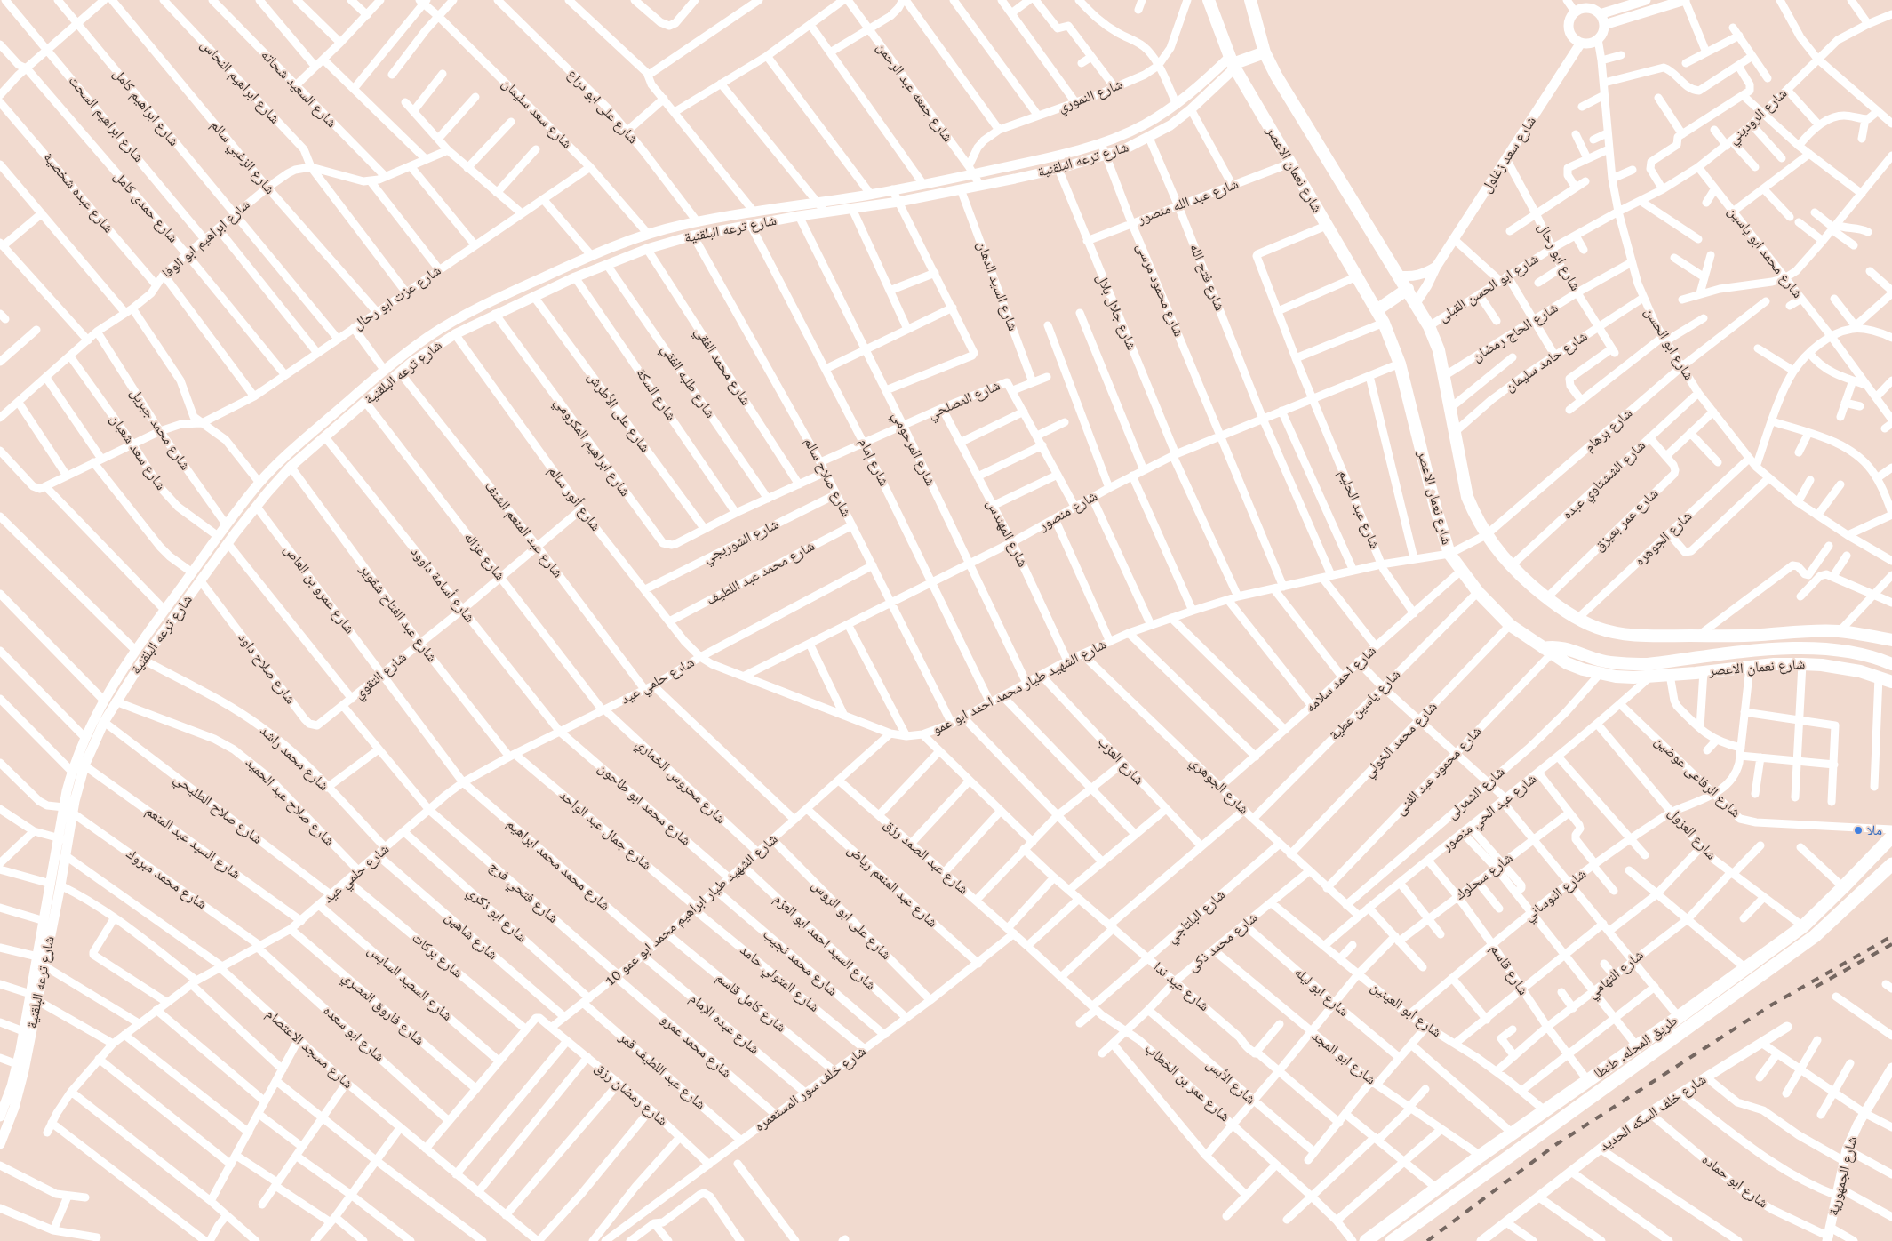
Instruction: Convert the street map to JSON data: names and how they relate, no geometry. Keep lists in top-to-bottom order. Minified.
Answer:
{"streets":{"main road":["شارع نعمان الاعصر","طريق المحله, طنطا"],"street":["شارع ابراهيم النحاس","شارع السعيد شحاته","شارع جمعه عبد الرحمن","شارع النموري","شارع على ابو دراع","شارع ابراهيم كامل","شارع سعد سليمان","شارع الروديني","شارع ابراهيم السحت","شارع سعد زغلول","شارع الزغبي سالم","شارع ترعه البلقنية","شارع عبده شخصية","شارع عبد الله منصور","شارع حمدى كامل","شارع ابراهيم ابو الوفا","شارع محمد ابو ياسين","شارع ابو رحال","شارع فتح الله","شارع السيد الدهان","شارع ابو الحسن القبلى","شارع محمود مرسى","شارع عزت ابو رحال","شارع جلال بلال","شارع الحاج رمضان","شارع ابو الحسن","شارع حامد سليمان","شارع محمد الفقي","شارع طلبه الفقي","شارع السكة","شارع المصلحي","شارع على الأطرش","شارع محمد جبريل","شارع برهام","شارع ابراهيم المكرومي","شارع المرحومي","شارع سعد شعبان","شارع إمام","شارع صلاح سالم","شارع الششتاوي عبده","شارع أنور سالم","شارع عبد الحليم","شارع منصور","شارع عمر بعيزق","شارع عبد المنعم الشنف","شارع المهندس","شارع الجوهره","شارع الشوربجي","شارع غزاله","شارع محمد عبد اللطيف","شارع أسامة داوود","شارع عمرو بن العاص","شارع عبد الفتاح شقوير","شارع صلاح داود","شارع التقوي","شارع احمد سلامه","شارع حلمي عيد","شارع الشهيد طيار محمد احمد ابو عمو","شارع ياسين عطية","شارع محمد الخولي","شارع محمد راشد","شارع العزب","شارع محمود عبد الغنى","شارع الرفاعى عوضين","شارع محروس الخماري","شارع الجوهري","شارع الشمرلى","شارع صلاح عبد الحميد","شارع محمد ابو طاحون","شارع صلاح الطليحي","شارع عبد الحي منصور","شارع جمال عبد الواحد","شارع العزول","شارع السيد عبد المنعم","شارع عبد الصمد رزق","شارع محمد محمد ابراهيم","شارع سحلوك","شارع محمد مبروك","شارع عبد المنعم رياض","شارع فتحي فرج","شارع النوساني","شارع الشهيد طيار ابراهيم محمد ابو عمو 10","شارع ابو ذكري","شارع البلتاجي","شارع على ابو الروس","شارع شاهين","شارع السيد احمد ابو العزم","شارع محمد ذكى","شارع بركات","شارع محمد نجيب","شارع قاسم","شارع التهامي","شارع المتولي حامد","شارع السعيد السايس","شارع عيد ندا","شارع ابو ليله","شارع كامل قاسم","شارع فاروق المصري","شارع ابو العينين","شارع عبده الإمام","شارع ابو سعده","شارع محمد عمرو","شارع مسجد الاعتصام","شارع ابو المجد","شارع عبد اللطيف قمر","شارع الأبس","شارع عمر بن الخطاب","شارع خلف سور المستعمره","شارع رمضان رزق","شارع خلف السكه الحديد","شارع الجمهورية","شارع ابو حماده"]},"crossings":[["شارع ابراهيم النحاس","شارع ابراهيم ابو الوفا"],["شارع ابراهيم النحاس","شارع عزت ابو رحال"],["شارع جمعه عبد الرحمن","شارع النموري"],["شارع جمعه عبد الرحمن","شارع ترعه البلقنية"],["شارع النموري","شارع ترعه البلقنية"],["شارع على ابو دراع","شارع ترعه البلقنية"],["شارع ابراهيم كامل","شارع ابراهيم ابو الوفا"],["شارع ابراهيم كامل","شارع عزت ابو رحال"],["شارع سعد سليمان","شارع ترعه البلقنية"],["شارع سعد سليمان","شارع عزت ابو رحال"],["شارع الروديني","شارع محمد ابو ياسين"],["شارع الروديني","شارع ابو الحسن القبلى"],["شارع الروديني","شارع ابو الحسن"],["شارع ابراهيم السحت","شارع ابراهيم ابو الوفا"],["شارع سعد زغلول","شارع ابو رحال"],["شارع سعد زغلول","شارع ابو الحسن"],["شارع الزغبي سالم","شارع ابراهيم ابو الوفا"],["شارع الزغبي سالم","شارع عزت ابو رحال"],["شارع ترعه البلقنية","شارع نعمان الاعصر"],["شارع ترعه البلقنية","شارع فتح الله"],["شارع ترعه البلقنية","شارع السيد الدهان"],["شارع ترعه البلقنية","شارع محمود مرسى"],["شارع ترعه البلقنية","شارع جلال بلال"],["شارع ترعه البلقنية","شارع محمد الفقي"],["شارع ترعه البلقنية","شارع طلبه الفقي"],["شارع ترعه البلقنية","شارع السكة"],["شارع ترعه البلقنية","شارع على الأطرش"],["شارع ترعه البلقنية","شارع محمد جبريل"],["شارع ترعه البلقنية","شارع ابراهيم المكرومي"],["شارع ترعه البلقنية","شارع المرحومي"],["شارع ترعه البلقنية","شارع سعد شعبان"],["شارع ترعه البلقنية","شارع إمام"],["شارع ترعه البلقنية","شارع صلاح سالم"],["شارع ترعه البلقنية","شارع أنور سالم"],["شارع ترعه البلقنية","شارع عبد المنعم الشنف"],["شارع ترعه البلقنية","شارع غزاله"],["شارع ترعه البلقنية","شارع أسامة داوود"],["شارع ترعه البلقنية","شارع عمرو بن العاص"],["شارع ترعه البلقنية","شارع عبد الفتاح شقوير"],["شارع ترعه البلقنية","شارع صلاح داود"],["شارع ترعه البلقنية","شارع محمد راشد"],["شارع ترعه البلقنية","شارع صلاح عبد الحميد"],["شارع ترعه البلقنية","شارع صلاح الطليحي"],["شارع ترعه البلقنية","شارع السيد عبد المنعم"],["شارع ترعه البلقنية","شارع محمد مبروك"],["شارع ترعه البلقنية","شارع مسجد الاعتصام"],["شارع نعمان الاعصر","شارع عبد الله منصور"],["شارع نعمان الاعصر","شارع برهام"],["شارع نعمان الاعصر","شارع عبد الحليم"],["شارع نعمان الاعصر","شارع منصور"],["شارع نعمان الاعصر","شارع احمد سلامه"],["شارع نعمان الاعصر","شارع الشهيد طيار محمد احمد ابو عمو"],["شارع نعمان الاعصر","شارع ياسين عطية"],["شارع نعمان الاعصر","شارع محمد الخولي"],["شارع نعمان الاعصر","شارع محمود عبد الغنى"],["شارع نعمان الاعصر","شارع الشمرلى"],["شارع نعمان الاعصر","شارع عبد الحي منصور"],["شارع نعمان الاعصر","شارع النوساني"],["شارع عبده شخصية","شارع ابراهيم ابو الوفا"],["شارع عبد الله منصور","شارع فتح الله"],["شارع عبد الله منصور","شارع محمود مرسى"],["شارع عبد الله منصور","شارع جلال بلال"],["شارع حمدى كامل","شارع ابراهيم ابو الوفا"],["شارع حمدى كامل","شارع عزت ابو رحال"],["شارع ابراهيم ابو الوفا","شارع محمد جبريل"],["شارع ابراهيم ابو الوفا","شارع سعد شعبان"],["شارع ابو رحال","شارع ابو الحسن القبلى"],["شارع ابو رحال","شارع الحاج رمضان"],["شارع ابو رحال","شارع حامد سليمان"],["شارع فتح الله","شارع منصور"],["شارع فتح الله","شارع الشهيد طيار محمد احمد ابو عمو"],["شارع السيد الدهان","شارع المصلحي"],["شارع ابو الحسن القبلى","شارع ابو الحسن"],["شارع محمود مرسى","شارع منصور"],["شارع محمود مرسى","شارع الشهيد طيار محمد احمد ابو عمو"],["شارع جلال بلال","شارع منصور"],["شارع جلال بلال","شارع الشهيد طيار محمد احمد ابو عمو"],["شارع الحاج رمضان","شارع ابو الحسن"],["شارع ابو الحسن","شارع حامد سليمان"],["شارع ابو الحسن","شارع برهام"],["شارع ابو الحسن","شارع الششتاوي عبده"],["شارع ابو الحسن","شارع الجوهره"],["شارع محمد الفقي","شارع ابراهيم المكرومي"],["شارع طلبه الفقي","شارع ابراهيم المكرومي"],["شارع السكة","شارع ابراهيم المكرومي"],["شارع المصلحي","شارع المرحومي"],["شارع المصلحي","شارع إمام"],["شارع المصلحي","شارع صلاح سالم"],["شارع المصلحي","شارع المهندس"],["شارع على الأطرش","شارع ابراهيم المكرومي"],["شارع برهام","شارع الشهيد طيار محمد احمد ابو عمو"],["شارع ابراهيم المكرومي","شارع صلاح سالم"],["شارع المرحومي","شارع منصور"],["شارع المرحومي","شارع الشهيد طيار محمد احمد ابو عمو"],["شارع إمام","شارع منصور"],["شارع إمام","شارع الشهيد طيار محمد احمد ابو عمو"],["شارع صلاح سالم","شارع منصور"],["شارع صلاح سالم","شارع الشوربجي"],["شارع صلاح سالم","شارع محمد عبد اللطيف"],["شارع صلاح سالم","شارع حلمي عيد"],["شارع صلاح سالم","شارع الشهيد طيار محمد احمد ابو عمو"],["شارع الششتاوي عبده","شارع عمر بعيزق"],["شارع أنور سالم","شارع الشوربجي"],["شارع أنور سالم","شارع محمد عبد اللطيف"],["شارع أنور سالم","شارع التقوي"],["شارع أنور سالم","شارع حلمي عيد"],["شارع أنور سالم","شارع الشهيد طيار محمد احمد ابو عمو"],["شارع عبد الحليم","شارع منصور"],["شارع عبد الحليم","شارع احمد سلامه"],["شارع عبد الحليم","شارع الشهيد طيار محمد احمد ابو عمو"],["شارع منصور","شارع المهندس"],["شارع منصور","شارع الشهيد طيار محمد احمد ابو عمو"],["شارع عبد المنعم الشنف","شارع التقوي"],["شارع عبد المنعم الشنف","شارع حلمي عيد"],["شارع المهندس","شارع الشهيد طيار محمد احمد ابو عمو"],["شارع غزاله","شارع التقوي"],["شارع غزاله","شارع حلمي عيد"],["شارع غزاله","شارع محروس الخماري"],["شارع أسامة داوود","شارع التقوي"],["شارع أسامة داوود","شارع حلمي عيد"],["شارع أسامة داوود","شارع محمد ابو طاحون"],["شارع عمرو بن العاص","شارع التقوي"],["شارع عمرو بن العاص","شارع حلمي عيد"],["شارع عمرو بن العاص","شارع محمد محمد ابراهيم"],["شارع عبد الفتاح شقوير","شارع التقوي"],["شارع عبد الفتاح شقوير","شارع حلمي عيد"],["شارع عبد الفتاح شقوير","شارع جمال عبد الواحد"],["شارع صلاح داود","شارع التقوي"],["شارع صلاح داود","شارع فتحي فرج"],["شارع التقوي","شارع فتحي فرج"],["شارع احمد سلامه","شارع الجوهري"],["شارع حلمي عيد","شارع الشهيد طيار محمد احمد ابو عمو"],["شارع حلمي عيد","شارع محمد راشد"],["شارع حلمي عيد","شارع محروس الخماري"],["شارع حلمي عيد","شارع صلاح عبد الحميد"],["شارع حلمي عيد","شارع محمد ابو طاحون"],["شارع حلمي عيد","شارع صلاح الطليحي"],["شارع حلمي عيد","شارع جمال عبد الواحد"],["شارع حلمي عيد","شارع السيد عبد المنعم"],["شارع حلمي عيد","شارع محمد محمد ابراهيم"],["شارع حلمي عيد","شارع محمد مبروك"],["شارع حلمي عيد","شارع فتحي فرج"],["شارع حلمي عيد","شارع ابو ذكري"],["شارع حلمي عيد","شارع شاهين"],["شارع حلمي عيد","شارع بركات"],["شارع حلمي عيد","شارع السعيد السايس"],["شارع حلمي عيد","شارع فاروق المصري"],["شارع حلمي عيد","شارع ابو سعده"],["شارع حلمي عيد","شارع مسجد الاعتصام"],["شارع الشهيد طيار محمد احمد ابو عمو","شارع العزب"],["شارع الشهيد طيار محمد احمد ابو عمو","شارع الجوهري"],["شارع الشهيد طيار محمد احمد ابو عمو","شارع الشهيد طيار ابراهيم محمد ابو عمو 10"],["شارع ياسين عطية","شارع الجوهري"],["شارع محمد الخولي","شارع الجوهري"],["شارع محمود عبد الغنى","شارع الجوهري"],["شارع الرفاعى عوضين","شارع عبد الحي منصور"],["شارع الرفاعى عوضين","شارع النوساني"],["شارع محروس الخماري","شارع الشهيد طيار ابراهيم محمد ابو عمو 10"],["شارع الجوهري","شارع الشمرلى"],["شارع الجوهري","شارع عبد الحي منصور"],["شارع الجوهري","شارع البلتاجي"],["شارع الجوهري","شارع محمد ذكى"],["شارع محمد ابو طاحون","شارع الشهيد طيار ابراهيم محمد ابو عمو 10"],["شارع عبد الحي منصور","شارع العزول"],["شارع عبد الحي منصور","شارع قاسم"],["شارع عبد الحي منصور","شارع ابو العينين"],["شارع جمال عبد الواحد","شارع الشهيد طيار ابراهيم محمد ابو عمو 10"],["شارع جمال عبد الواحد","شارع المتولي حامد"],["شارع العزول","شارع النوساني"],["شارع العزول","شارع التهامي"],["شارع العزول","طريق المحله, طنطا"],["شارع عبد الصمد رزق","شارع الشهيد طيار ابراهيم محمد ابو عمو 10"],["شارع عبد الصمد رزق","شارع عمر بن الخطاب"],["شارع عبد الصمد رزق","شارع خلف سور المستعمره"],["شارع محمد محمد ابراهيم","شارع الشهيد طيار ابراهيم محمد ابو عمو 10"],["شارع سحلوك","شارع قاسم"],["شارع سحلوك","شارع عيد ندا"],["شارع سحلوك","شارع ابو ليله"],["شارع سحلوك","شارع ابو العينين"],["شارع سحلوك","شارع ابو المجد"],["شارع سحلوك","شارع الأبس"],["شارع سحلوك","شارع عمر بن الخطاب"],["شارع محمد مبروك","شارع ابو سعده"],["شارع عبد المنعم رياض","شارع الشهيد طيار ابراهيم محمد ابو عمو 10"],["شارع عبد المنعم رياض","شارع خلف سور المستعمره"],["شارع فتحي فرج","شارع الشهيد طيار ابراهيم محمد ابو عمو 10"],["شارع فتحي فرج","شارع محمد عمرو"],["شارع النوساني","شارع قاسم"],["شارع النوساني","شارع ابو العينين"],["شارع الشهيد طيار ابراهيم محمد ابو عمو 10","شارع ابو ذكري"],["شارع الشهيد طيار ابراهيم محمد ابو عمو 10","شارع على ابو الروس"],["شارع الشهيد طيار ابراهيم محمد ابو عمو 10","شارع شاهين"],["شارع الشهيد طيار ابراهيم محمد ابو عمو 10","شارع السيد احمد ابو العزم"],["شارع الشهيد طيار ابراهيم محمد ابو عمو 10","شارع محمد نجيب"],["شارع الشهيد طيار ابراهيم محمد ابو عمو 10","شارع المتولي حامد"],["شارع الشهيد طيار ابراهيم محمد ابو عمو 10","شارع كامل قاسم"],["شارع الشهيد طيار ابراهيم محمد ابو عمو 10","شارع عبده الإمام"],["شارع الشهيد طيار ابراهيم محمد ابو عمو 10","شارع محمد عمرو"],["شارع الشهيد طيار ابراهيم محمد ابو عمو 10","شارع عبد اللطيف قمر"],["شارع الشهيد طيار ابراهيم محمد ابو عمو 10","شارع رمضان رزق"],["شارع ابو ذكري","شارع عبد اللطيف قمر"],["شارع البلتاجي","شارع عيد ندا"],["شارع البلتاجي","شارع عمر بن الخطاب"],["شارع على ابو الروس","شارع خلف سور المستعمره"],["شارع السيد احمد ابو العزم","شارع خلف سور المستعمره"],["شارع محمد ذكى","شارع عيد ندا"],["شارع محمد ذكى","شارع ابو ليله"],["شارع محمد ذكى","شارع ابو العينين"],["شارع محمد ذكى","شارع ابو المجد"],["شارع محمد ذكى","شارع الأبس"],["شارع محمد ذكى","شارع عمر بن الخطاب"],["شارع محمد نجيب","شارع خلف سور المستعمره"],["شارع قاسم","شارع التهامي"],["شارع قاسم","طريق المحله, طنطا"],["شارع التهامي","شارع ابو العينين"],["شارع المتولي حامد","شارع خلف سور المستعمره"],["شارع عيد ندا","شارع خلف سور المستعمره"],["شارع كامل قاسم","شارع خلف سور المستعمره"],["شارع ابو العينين","طريق المحله, طنطا"],["شارع عبده الإمام","شارع خلف سور المستعمره"],["شارع محمد عمرو","شارع خلف سور المستعمره"],["طريق المحله, طنطا","شارع ابو المجد"],["شارع عبد اللطيف قمر","شارع خلف سور المستعمره"],["شارع عمر بن الخطاب","شارع خلف سور المستعمره"],["شارع خلف سور المستعمره","شارع رمضان رزق"],["شارع خلف السكه الحديد","شارع ابو حماده"],["شارع الجمهورية","شارع ابو حماده"]],"places":["ملا"]}
